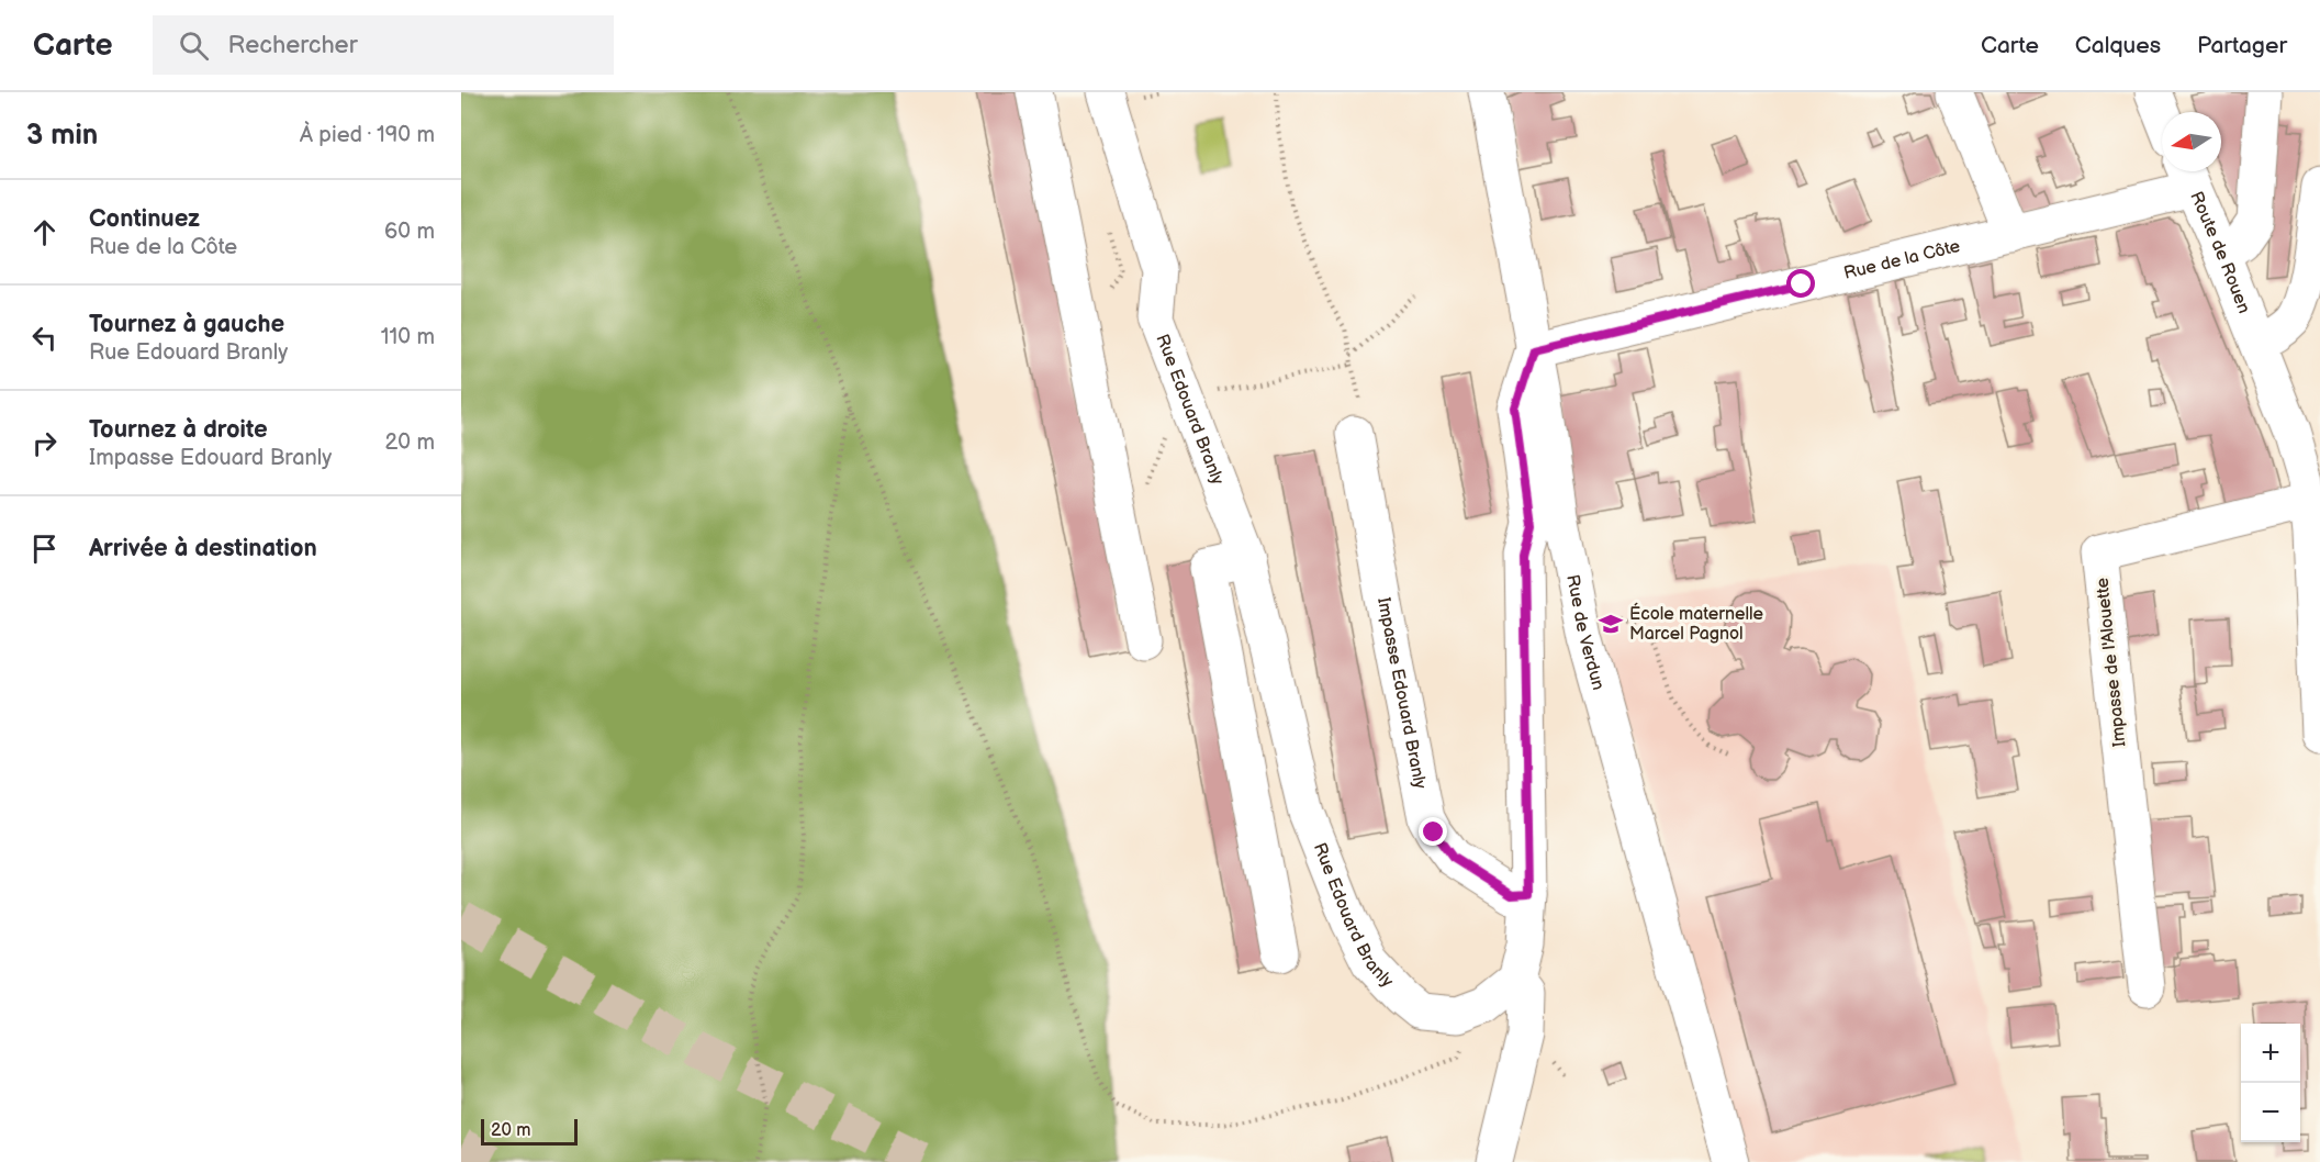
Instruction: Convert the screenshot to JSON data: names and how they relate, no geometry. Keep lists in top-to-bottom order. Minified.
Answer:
{"streets":{"street":["Route de Rouen","Rue de la Côte","Rue Edouard Branly","Rue de Verdun","Impasse de l'Alouette","Impasse Edouard Branly"]},"crossings":[["Route de Rouen","Rue de la Côte"],["Route de Rouen","Impasse de l'Alouette"]],"places":{"school or university":["École maternelle Marcel Pagnol"]},"scale_bar":"20 m","north":"left","page":{"header":"Carte","search":"Rechercher","nav":["Carte","Calques","Partager"],"heading":["3 min","À pied · 190 m"],"list":[["Continuez","Rue de la Côte","60 m"],["Tournez à gauche","Rue Edouard Branly","110 m"],["Tournez à droite","Impasse Edouard Branly","20 m"],"Arrivée à destination"],"map_buttons":["+","−"],"scale":"20 m"}}
